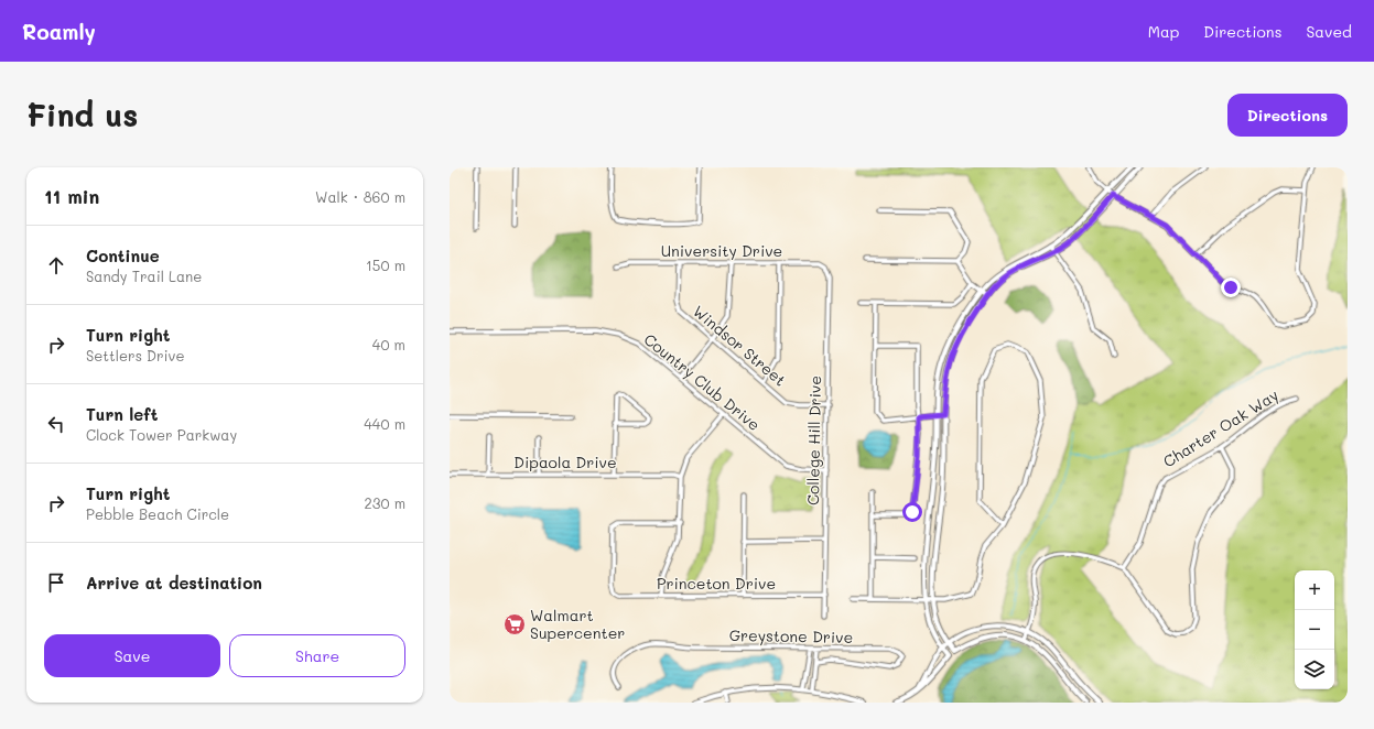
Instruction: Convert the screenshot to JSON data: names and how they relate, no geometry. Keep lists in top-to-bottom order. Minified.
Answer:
{"streets":{"street":["University Drive","Windsor Street","Country Club Drive","Charter Oak Way","College Hill Drive","Dipaola Drive","Princeton Drive","Greystone Drive"]},"crossings":[["University Drive","Windsor Street"],["University Drive","College Hill Drive"],["Windsor Street","College Hill Drive"],["Country Club Drive","College Hill Drive"],["College Hill Drive","Princeton Drive"]],"places":{"supermarket":["Walmart Supercenter"]},"page":{"header":"Roamly","nav":["Map","Directions","Saved"],"buttons":["Directions",["Save","Share"]],"title":"Find us","heading":["11 min","Walk · 860 m"],"list":[["Continue","Sandy Trail Lane","150 m"],["Turn right","Settlers Drive","40 m"],["Turn left","Clock Tower Parkway","440 m"],["Turn right","Pebble Beach Circle","230 m"],"Arrive at destination"],"map_buttons":["+","−"]}}
